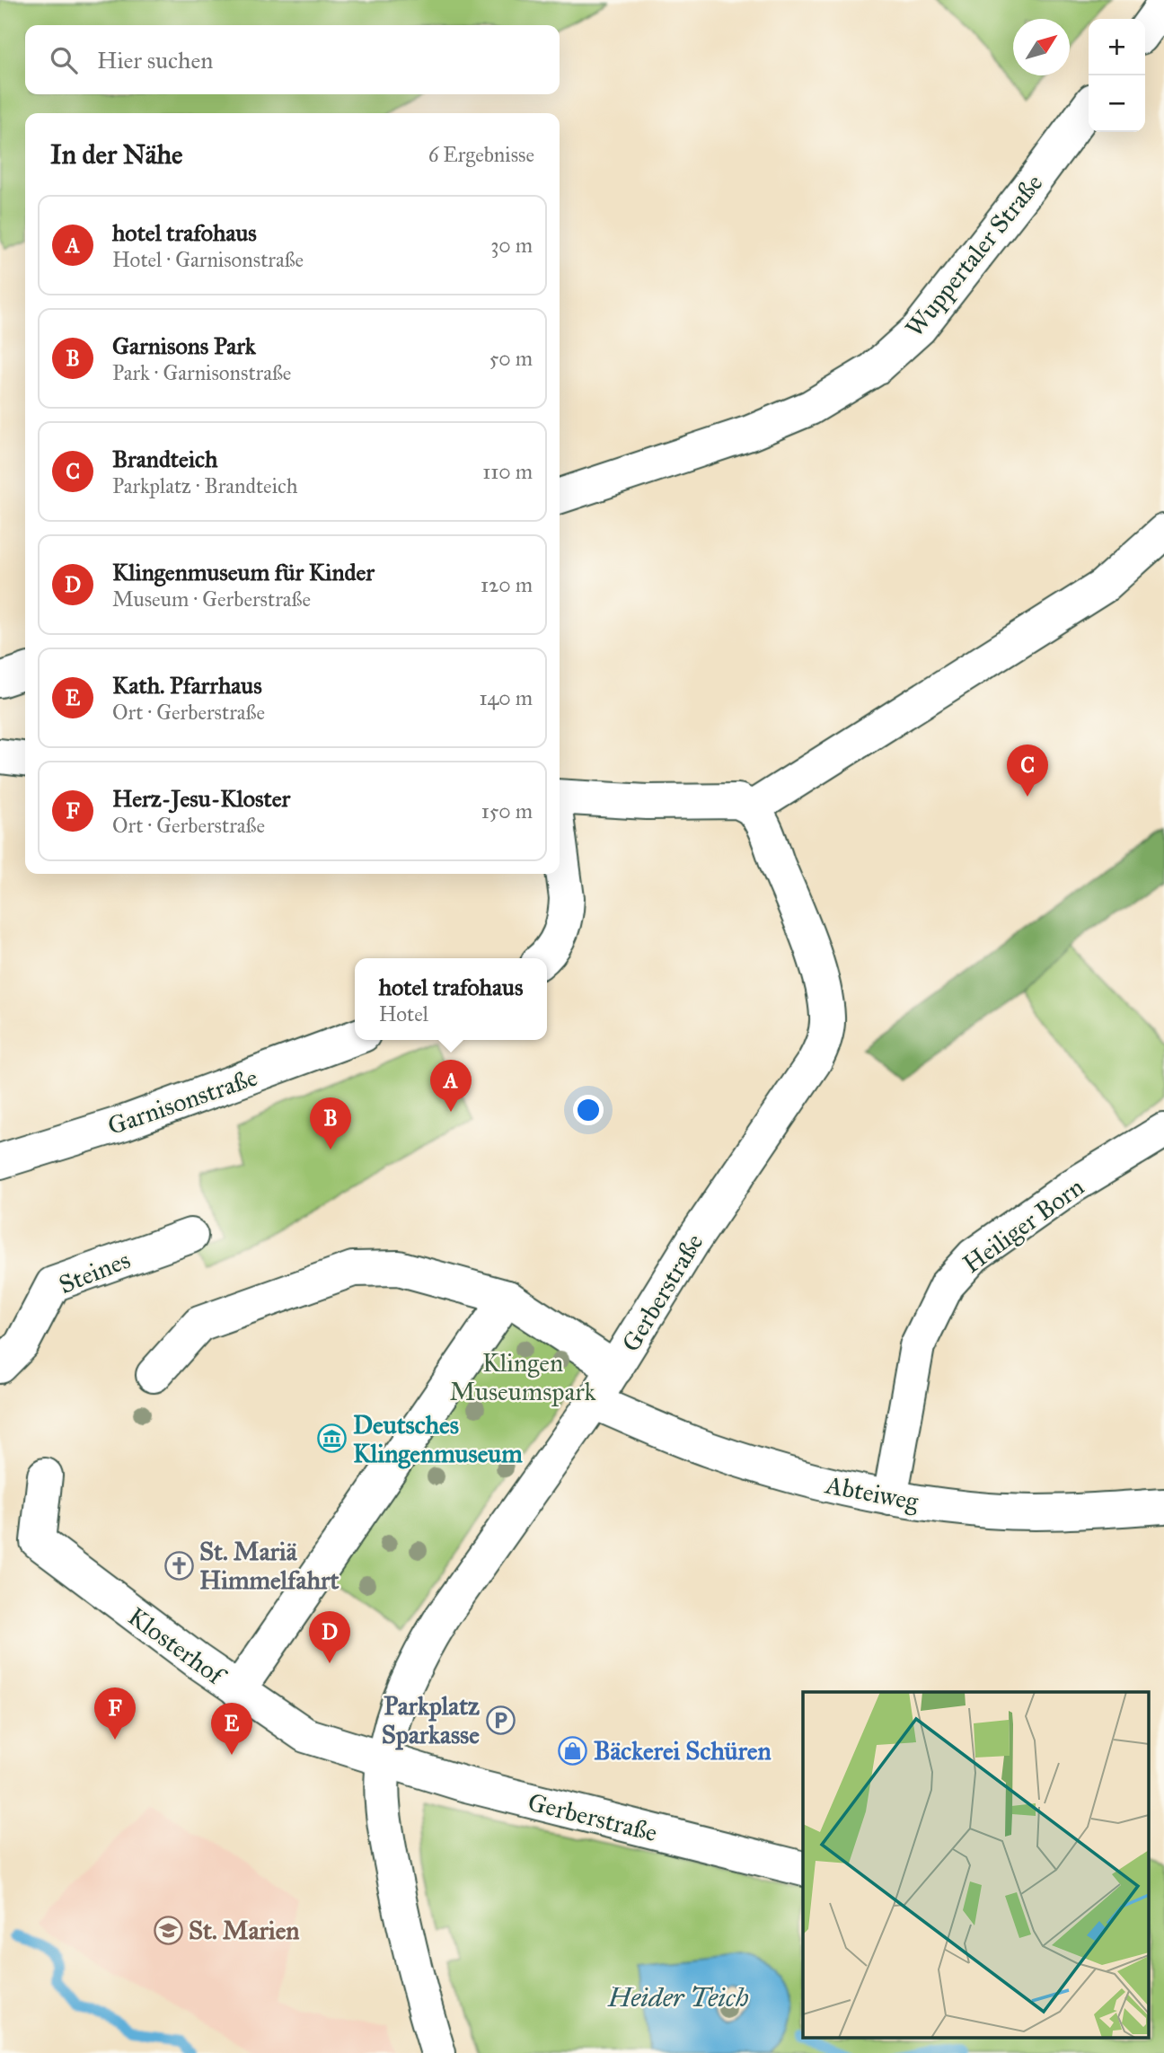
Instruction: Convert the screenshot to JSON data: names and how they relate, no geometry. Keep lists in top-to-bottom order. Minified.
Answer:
{"streets":{"street":["Wuppertaler Straße","Garnisonstraße","Heiliger Born","Steines","Gerberstraße","Abteiweg","Klosterhof"]},"crossings":[["Heiliger Born","Abteiweg"],["Gerberstraße","Abteiweg"],["Gerberstraße","Klosterhof"]],"water":["Heider Teich"],"parks":["Klingen Museumspark"],"places":{"museum":["Deutsches Klingenmuseum"],"church":["St. Mariä Himmelfahrt"],"parking":["Parkplatz Sparkasse"],"shop":["Bäckerei Schüren"],"school or university":["St. Marien"]},"north":"top right","page":{"map_buttons":["+","−"],"search":"Hier suchen","heading":["In der Nähe","6 Ergebnisse"],"list":[{"mark":"A","name":"hotel trafohaus","note":"Hotel · Garnisonstraße","value":"30 m"},{"mark":"B","name":"Garnisons Park","note":"Park · Garnisonstraße","value":"50 m"},{"mark":"C","name":"Brandteich","note":"Parkplatz · Brandteich","value":"110 m"},{"mark":"D","name":"Klingenmuseum für Kinder","note":"Museum · Gerberstraße","value":"120 m"},{"mark":"E","name":"Kath. Pfarrhaus","note":"Ort · Gerberstraße","value":"140 m"},{"mark":"F","name":"Herz-Jesu-Kloster","note":"Ort · Gerberstraße","value":"150 m"}],"pins":["C","A","B","D","F","E"],"popup":["hotel trafohaus","Hotel"]}}
